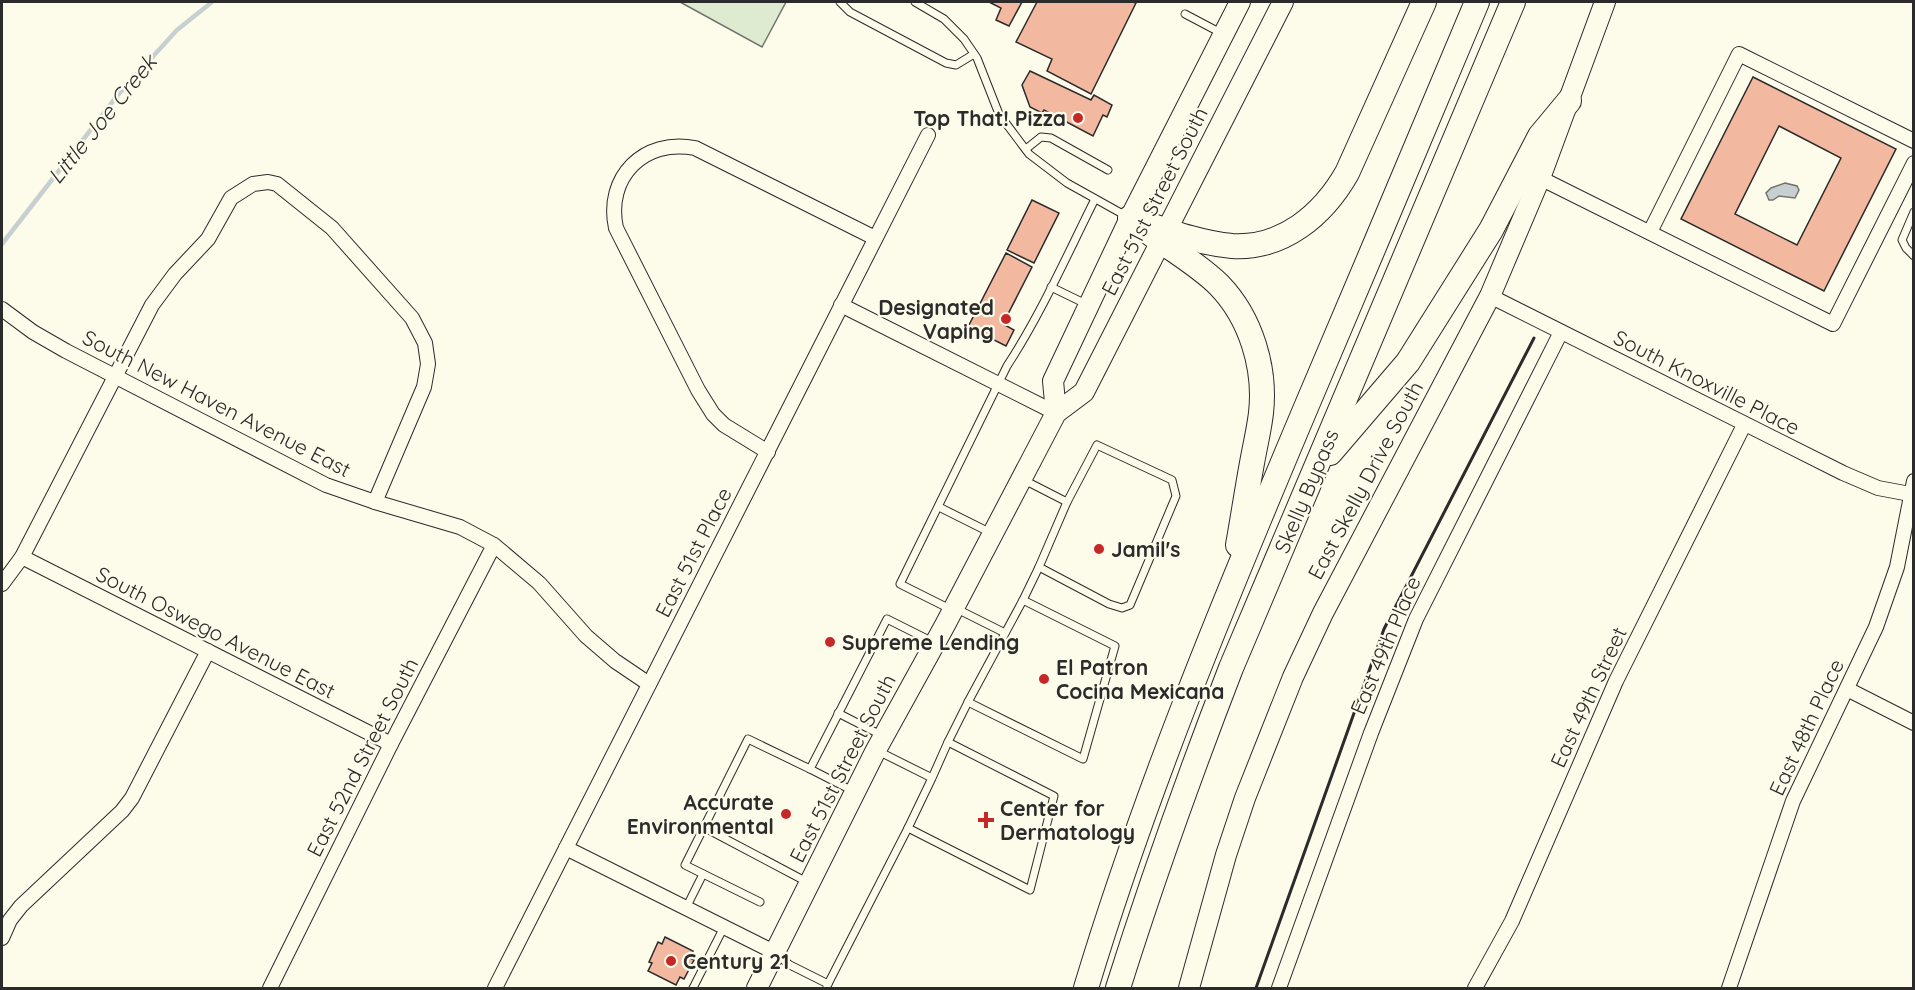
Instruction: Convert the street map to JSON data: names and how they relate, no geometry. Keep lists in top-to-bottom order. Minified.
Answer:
{"streets":{"highway":["Skelly Bypass"],"main road":["East 51st Street South","East Skelly Drive South"],"street":["South Knoxville Place","South New Haven Avenue East","East 51st Place","South Oswego Avenue East","East 49th Place","East 49th Street","East 48th Place","East 52nd Street South"]},"crossings":[["South Knoxville Place","East Skelly Drive South"],["South Knoxville Place","East 49th Place"],["South Knoxville Place","East 49th Street"],["South Knoxville Place","East 48th Place"],["South New Haven Avenue East","East 51st Place"],["South New Haven Avenue East","East 52nd Street South"],["South Oswego Avenue East","East 52nd Street South"]],"water":["Little Joe Creek"],"places":{"other":["Top That! Pizza","Designated Vaping","Jamil's","Supreme Lending","El Patron Cocina Mexicana","Accurate Environmental","Century 21"],"health":["Center for Dermatology"]}}
